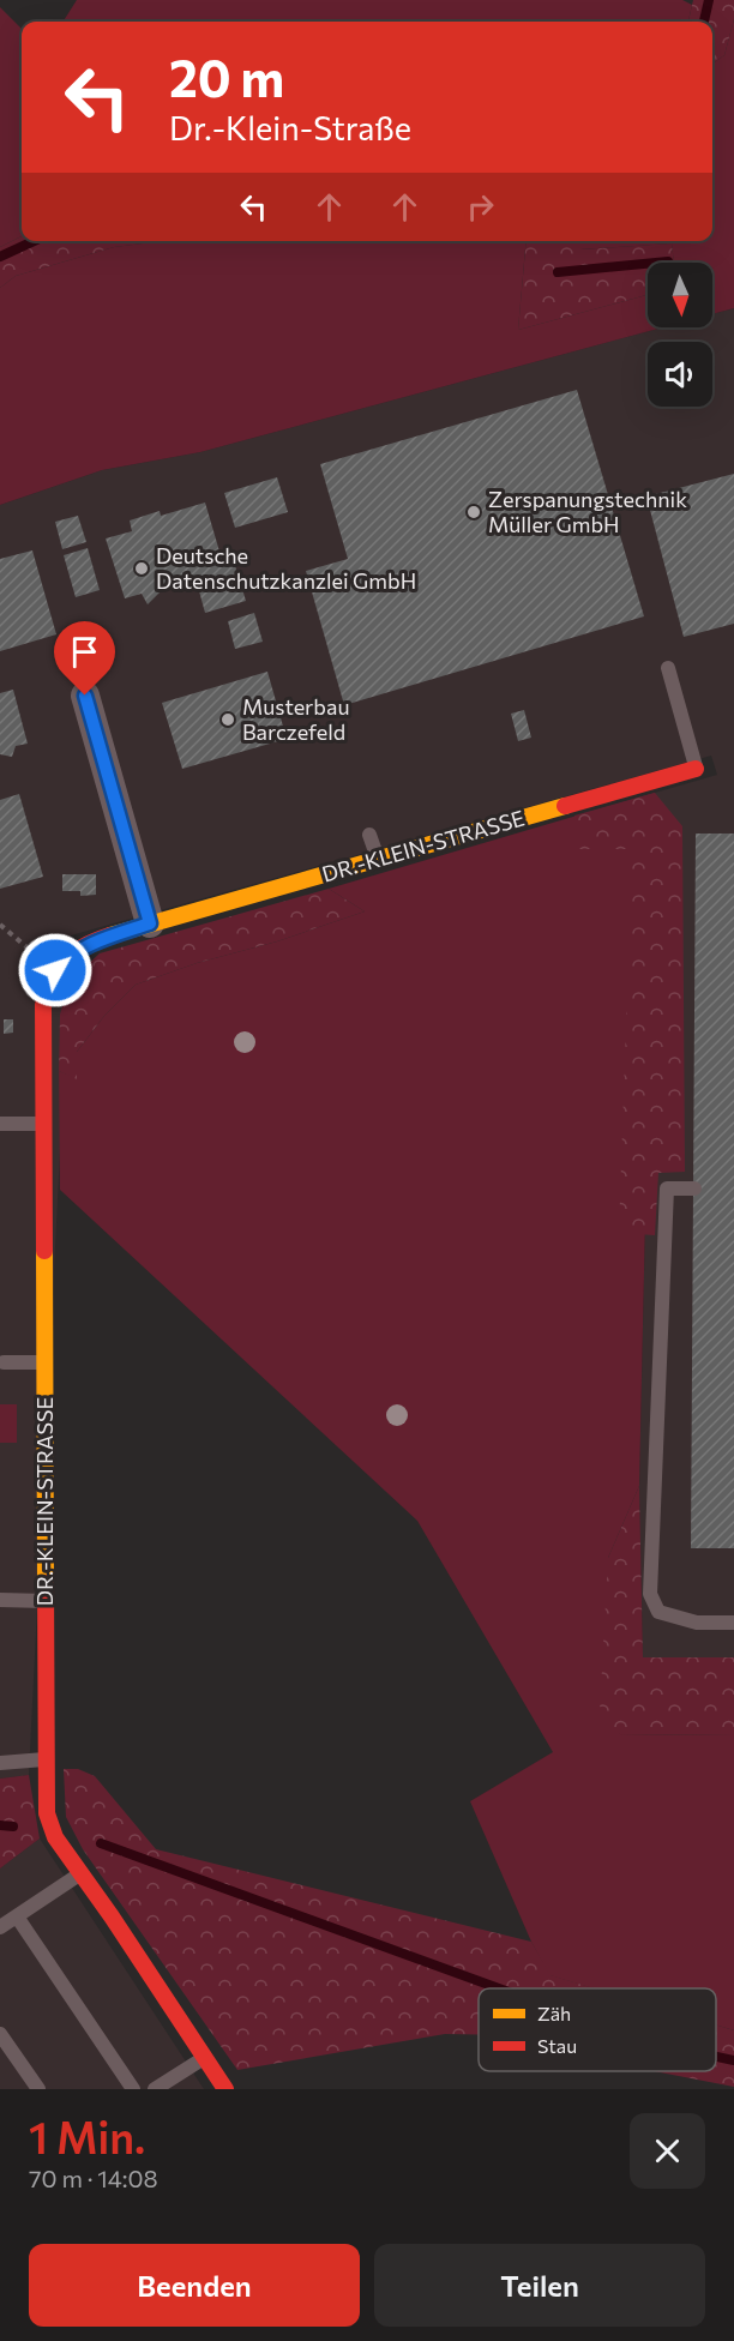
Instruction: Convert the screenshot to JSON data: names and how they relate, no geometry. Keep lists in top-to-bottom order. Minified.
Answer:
{"streets":{"street":["DR.-KLEIN-STRASSE"]},"places":["Zerspanungstechnik Müller GmbH","Deutsche Datenschutzkanzlei GmbH","Musterbau Barczefeld"],"legend":["Zäh","Stau"],"north":"bottom","page":{"turn":["20 m","Dr.-Klein-Straße"],"heading":["1 Min.","70 m · 14:08"],"buttons":["Beenden","Teilen"]}}
